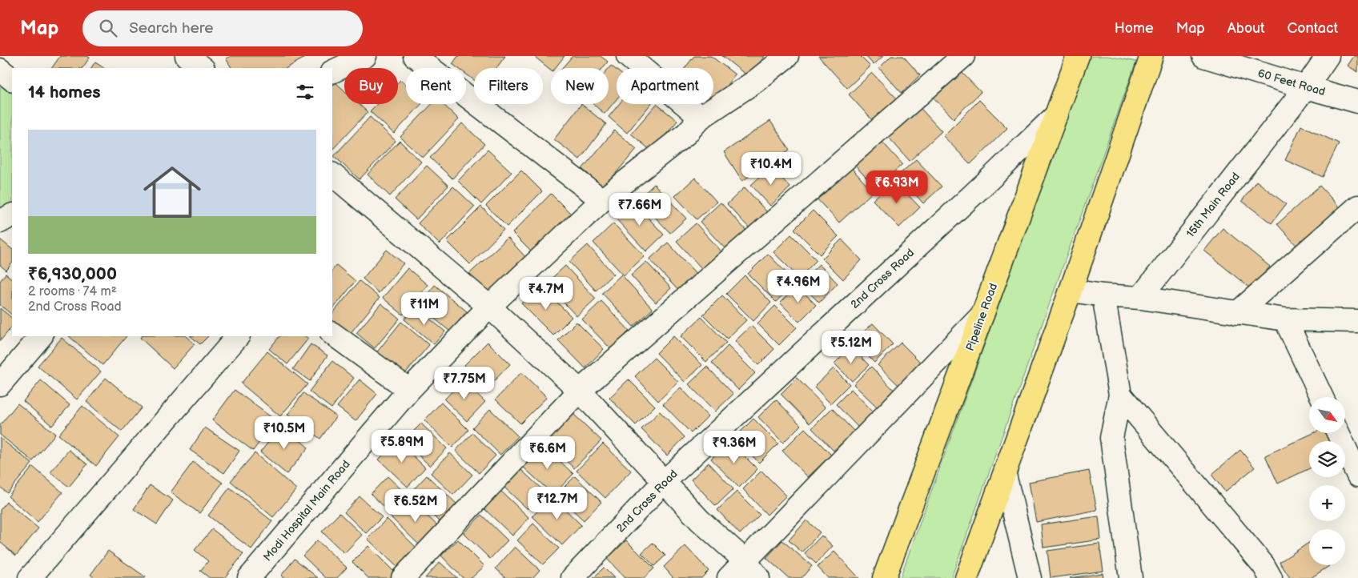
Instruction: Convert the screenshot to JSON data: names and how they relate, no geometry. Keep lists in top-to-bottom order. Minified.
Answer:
{"streets":{"main road":["Pipeline Road"],"street":["60 Feet Road","15th Main Road","2nd Cross Road","Modi Hospital Main Road"]},"crossings":[["60 Feet Road","15th Main Road"],["2nd Cross Road","Pipeline Road"]],"north":"bottom right","page":{"header":"Map","search":"Search here","nav":["Home","Map","About","Contact"],"chip":["Buy","Rent","Filters","New","Apartment"],"heading":"14 homes","list":[{"name":"₹6,930,000","note":"2 rooms · 74 m² · 2nd Cross Road"}],"price":["₹10.4M","₹6.93M","₹7.66M","₹4.96M","₹4.7M","₹11M","₹5.12M","₹7.75M","₹10.5M","₹5.89M","₹9.36M","₹6.6M","₹12.7M","₹6.52M"],"map_buttons":["+","−"]}}
